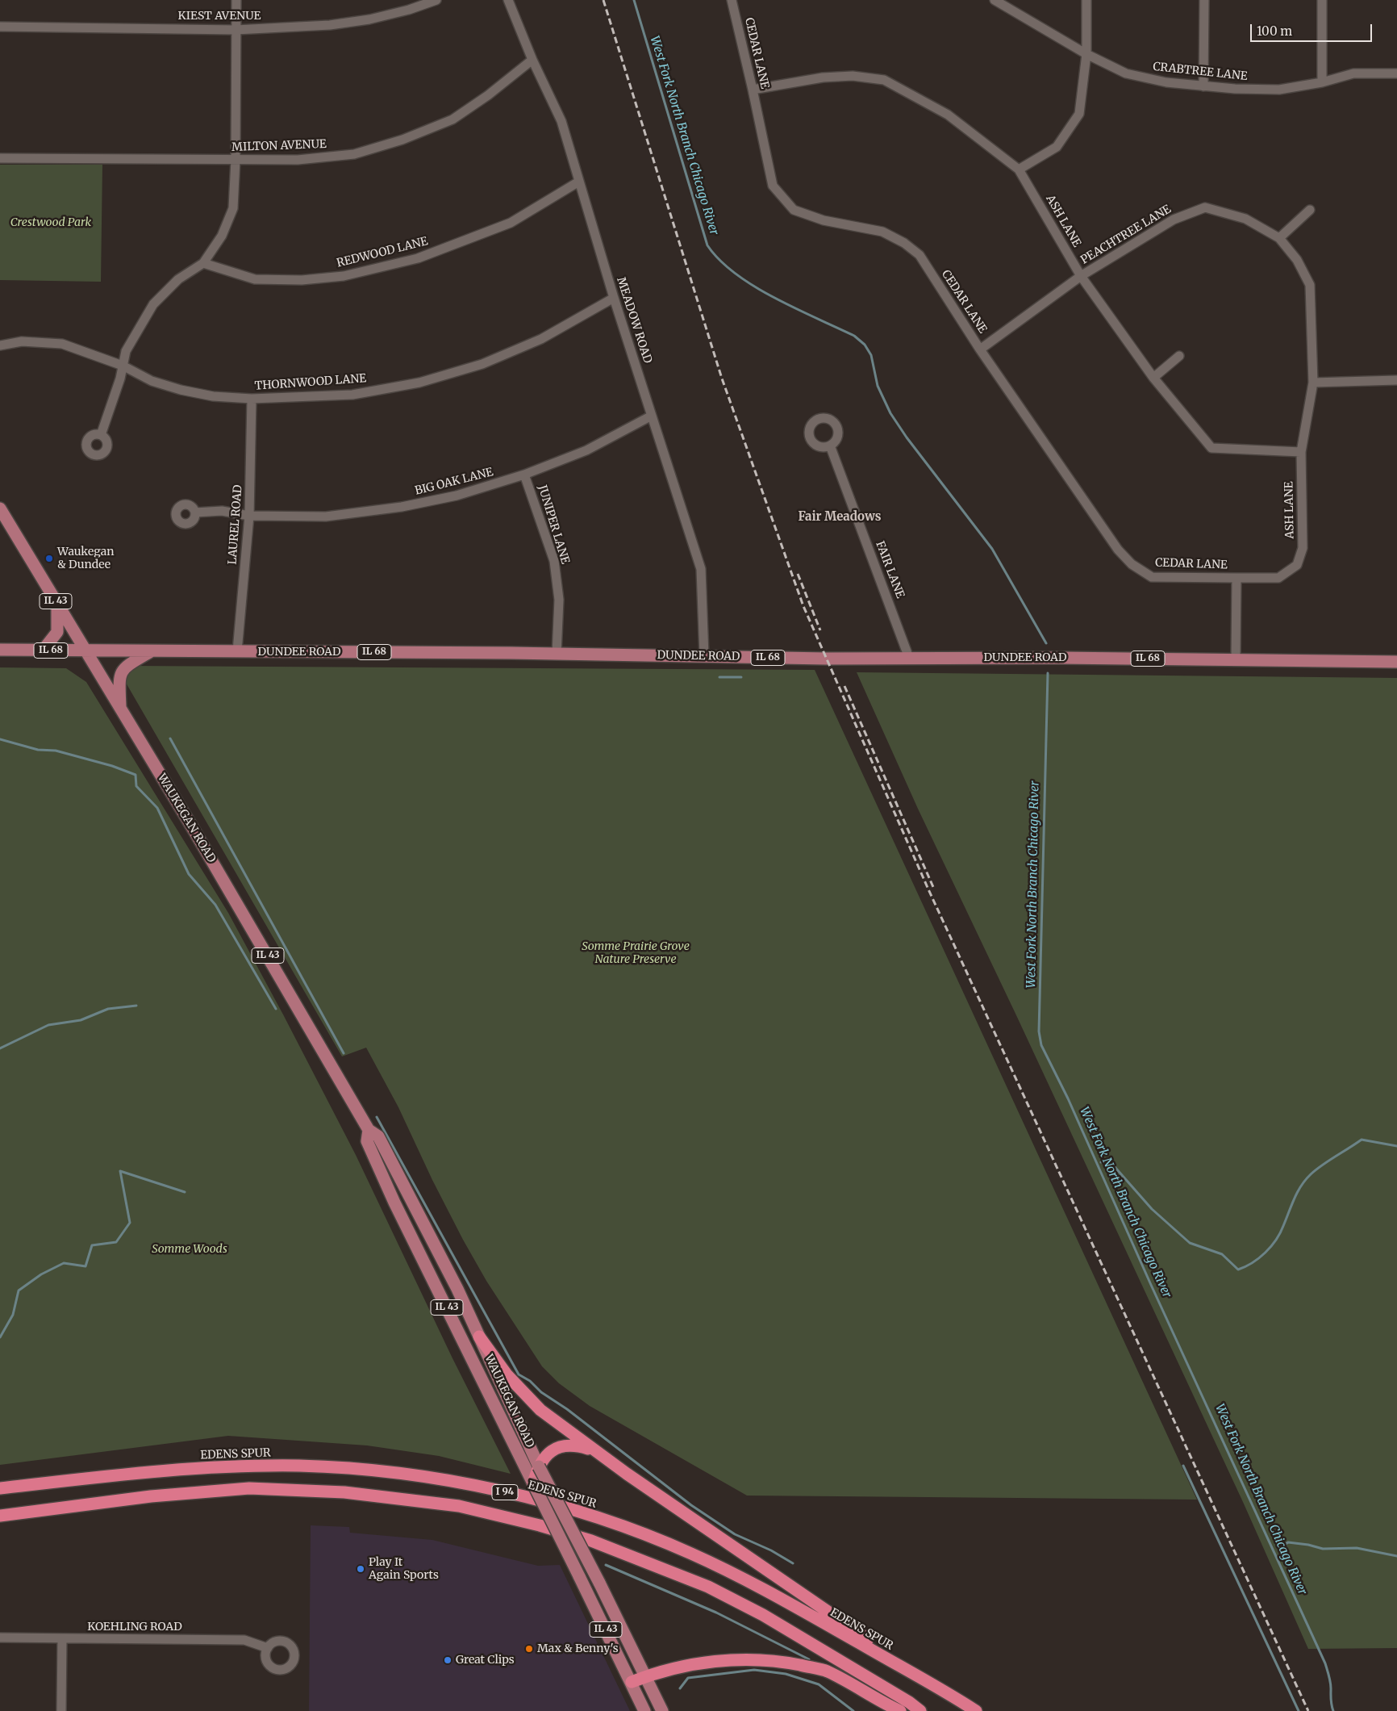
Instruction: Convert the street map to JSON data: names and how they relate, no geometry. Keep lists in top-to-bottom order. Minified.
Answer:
{"streets":{"highway":["EDENS SPUR","I 94"],"main road":["IL 43","IL 68","DUNDEE ROAD","WAUKEGAN ROAD"],"street":["KIEST AVENUE","CEDAR LANE","CRABTREE LANE","MILTON AVENUE","ASH LANE","PEACHTREE LANE","REDWOOD LANE","MEADOW ROAD","THORNWOOD LANE","BIG OAK LANE","LAUREL ROAD","JUNIPER LANE","FAIR LANE","KOEHLING ROAD"]},"crossings":[["CEDAR LANE","ASH LANE"],["CEDAR LANE","PEACHTREE LANE"],["MILTON AVENUE","MEADOW ROAD"],["ASH LANE","PEACHTREE LANE"],["REDWOOD LANE","MEADOW ROAD"],["MEADOW ROAD","THORNWOOD LANE"],["MEADOW ROAD","BIG OAK LANE"],["MEADOW ROAD","DUNDEE ROAD"],["THORNWOOD LANE","LAUREL ROAD"],["BIG OAK LANE","LAUREL ROAD"],["BIG OAK LANE","JUNIPER LANE"],["LAUREL ROAD","DUNDEE ROAD"],["JUNIPER LANE","DUNDEE ROAD"],["FAIR LANE","DUNDEE ROAD"],["IL 43","WAUKEGAN ROAD"],["DUNDEE ROAD","WAUKEGAN ROAD"]],"districts":["Fair Meadows"],"water":["West Fork North Branch Chicago River"],"parks":["Crestwood Park","Somme Prairie Grove Nature Preserve","Somme Woods"],"places":["Waukegan & Dundee","Play It Again Sports","Max & Benny's","Great Clips"],"scale_bar":"100 m"}
